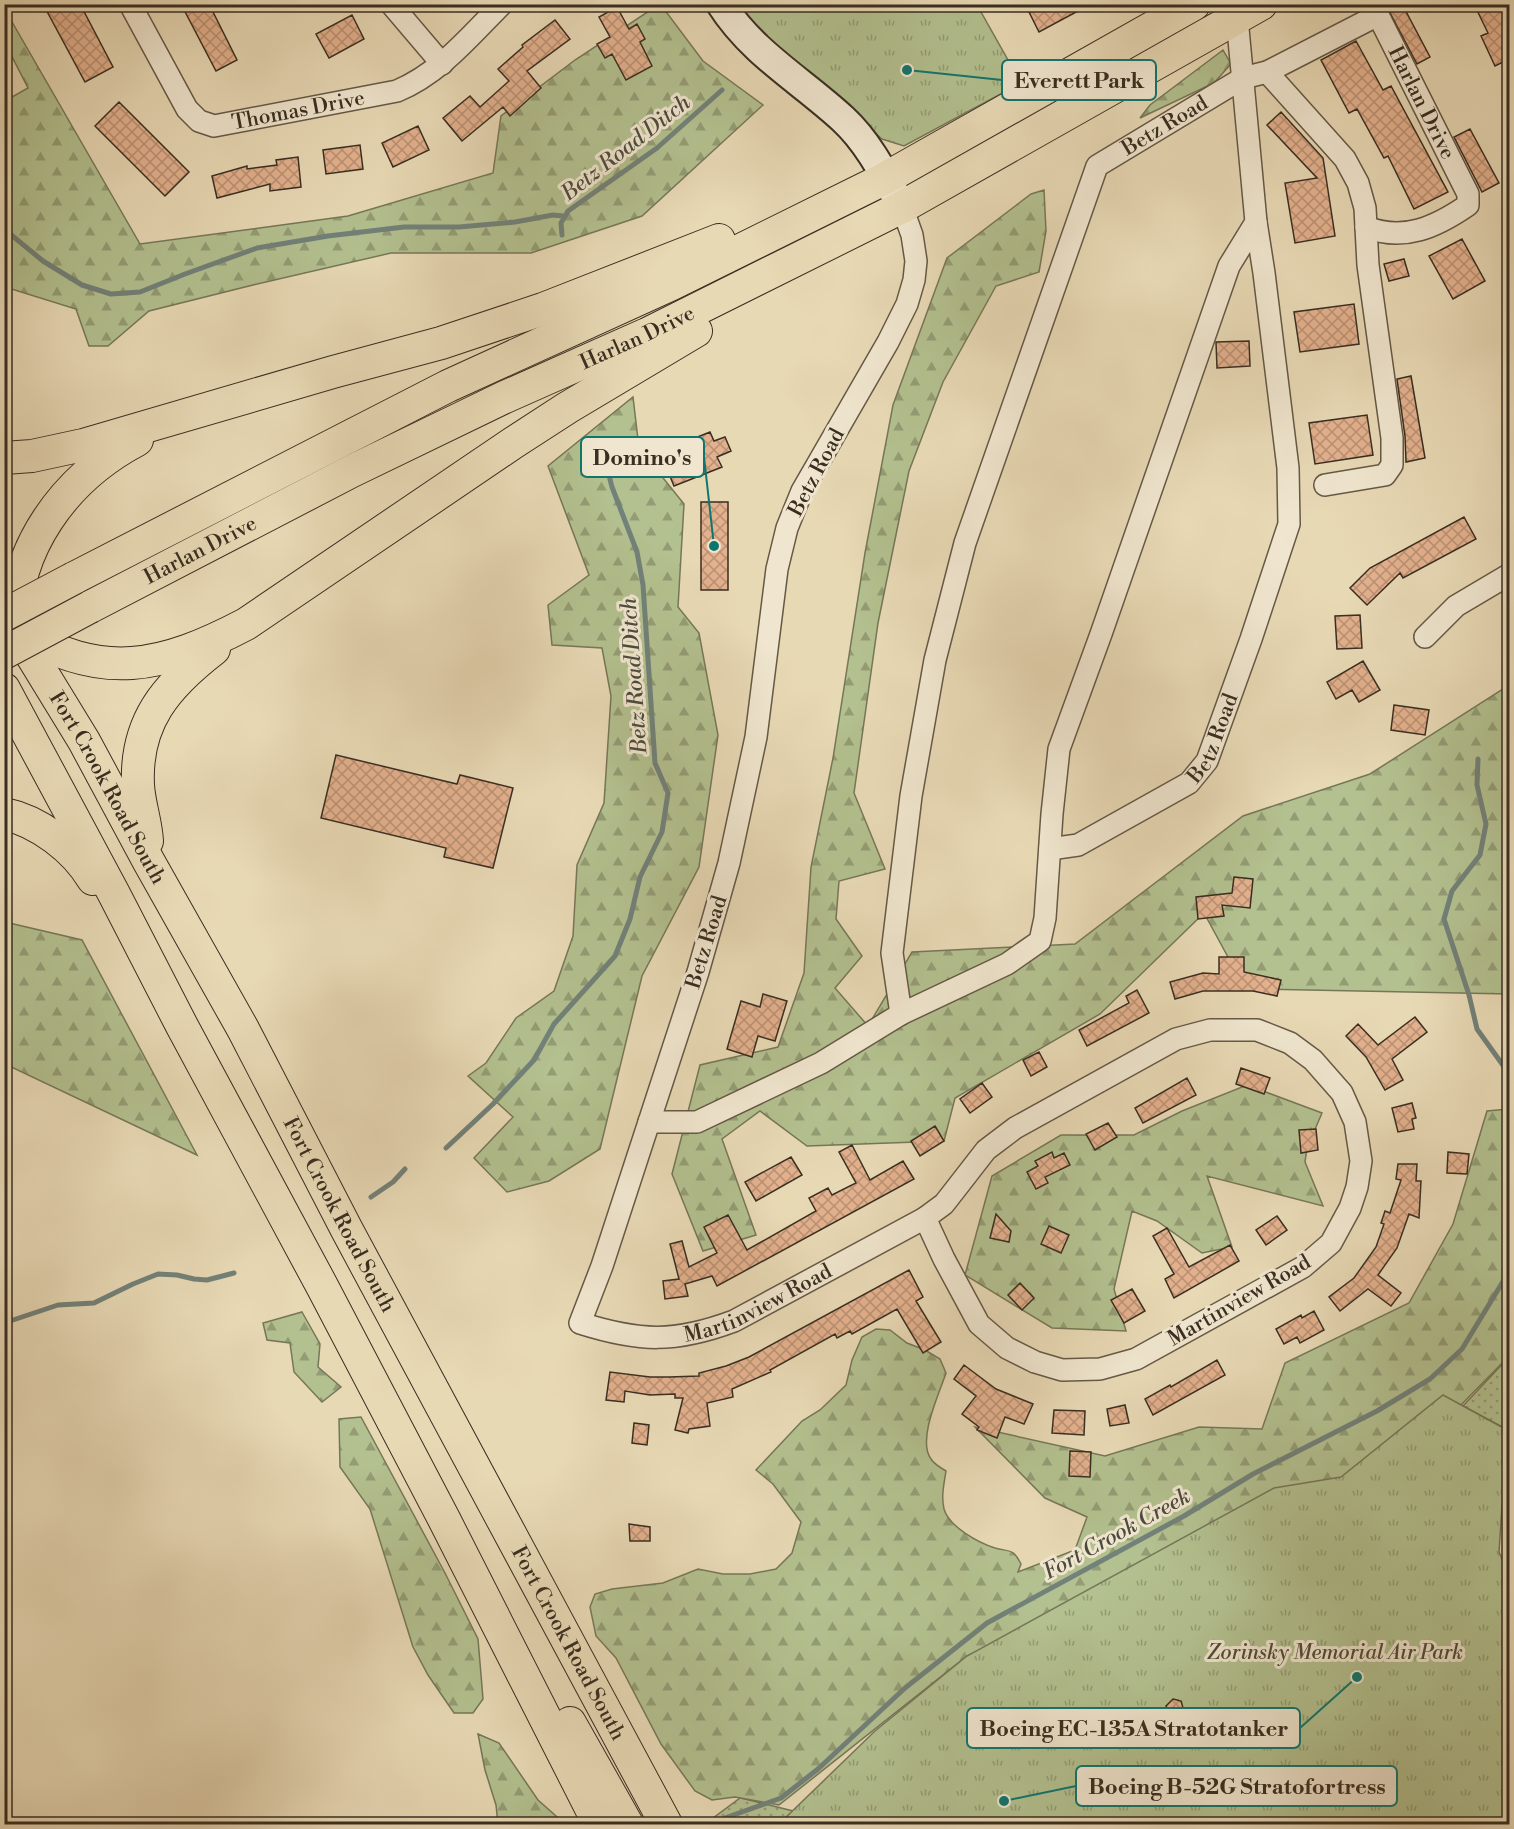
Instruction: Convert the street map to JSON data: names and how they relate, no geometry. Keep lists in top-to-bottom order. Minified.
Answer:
{"streets":{"main road":["Harlan Drive","Fort Crook Road South"],"street":["Thomas Drive","Betz Road","Martinview Road"]},"crossings":[["Harlan Drive","Betz Road"],["Harlan Drive","Fort Crook Road South"],["Betz Road","Martinview Road"]],"water":["Betz Road Ditch","Fort Crook Creek"],"parks":["Zorinsky Memorial Air Park"],"places":["Everett Park","Domino's","Boeing EC-135A Stratotanker","Boeing B-52G Stratofortress"]}
